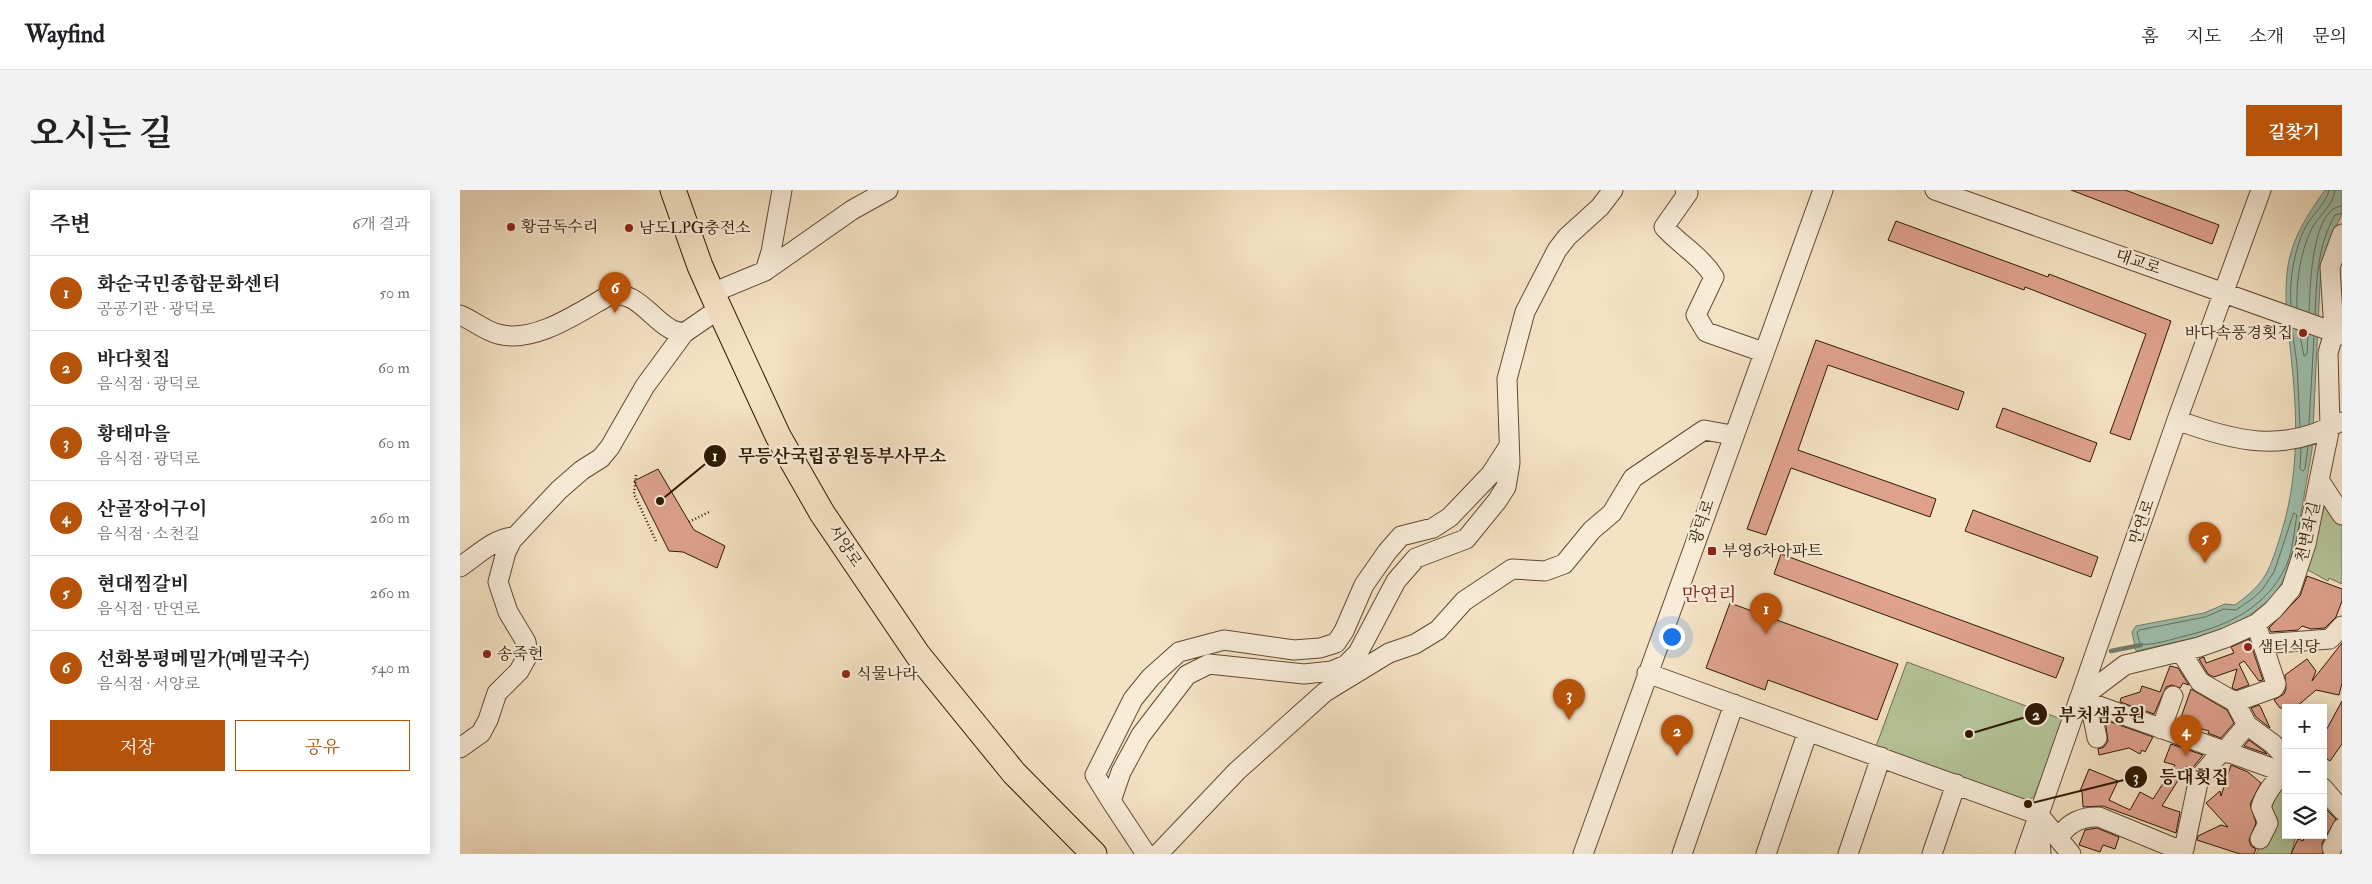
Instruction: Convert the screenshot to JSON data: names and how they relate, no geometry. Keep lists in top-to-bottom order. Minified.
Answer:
{"streets":{"main road":["서양로"],"street":["대교로","광덕로","만연로","천변좌길"]},"crossings":[["대교로","만연로"],["대교로","천변좌길"],["만연로","천변좌길"]],"districts":["만연리"],"places":{"other":["황금독수리","남도LPG충전소","바다속풍경횟집","무등산국립공원동부사무소","샘터식당","송죽헌","식물나라","부처샘공원","등대횟집"],"transit":["부영6차아파트"]},"page":{"header":"Wayfind","nav":["홈","지도","소개","문의"],"title":"오시는 길","buttons":["길찾기",["저장","공유"]],"heading":["주변","6개 결과"],"list":[{"mark":"1","name":"화순국민종합문화센터","note":"공공기관 · 광덕로","value":"50 m"},{"mark":"2","name":"바다횟집","note":"음식점 · 광덕로","value":"60 m"},{"mark":"3","name":"황태마을","note":"음식점 · 광덕로","value":"60 m"},{"mark":"4","name":"산골장어구이","note":"음식점 · 소천길","value":"260 m"},{"mark":"5","name":"현대찜갈비","note":"음식점 · 만연로","value":"260 m"},{"mark":"6","name":"선화봉평메밀가(메밀국수)","note":"음식점 · 서양로","value":"540 m"}],"pins":["6","5","1","3","2","4"],"map_buttons":["+","−"]}}
